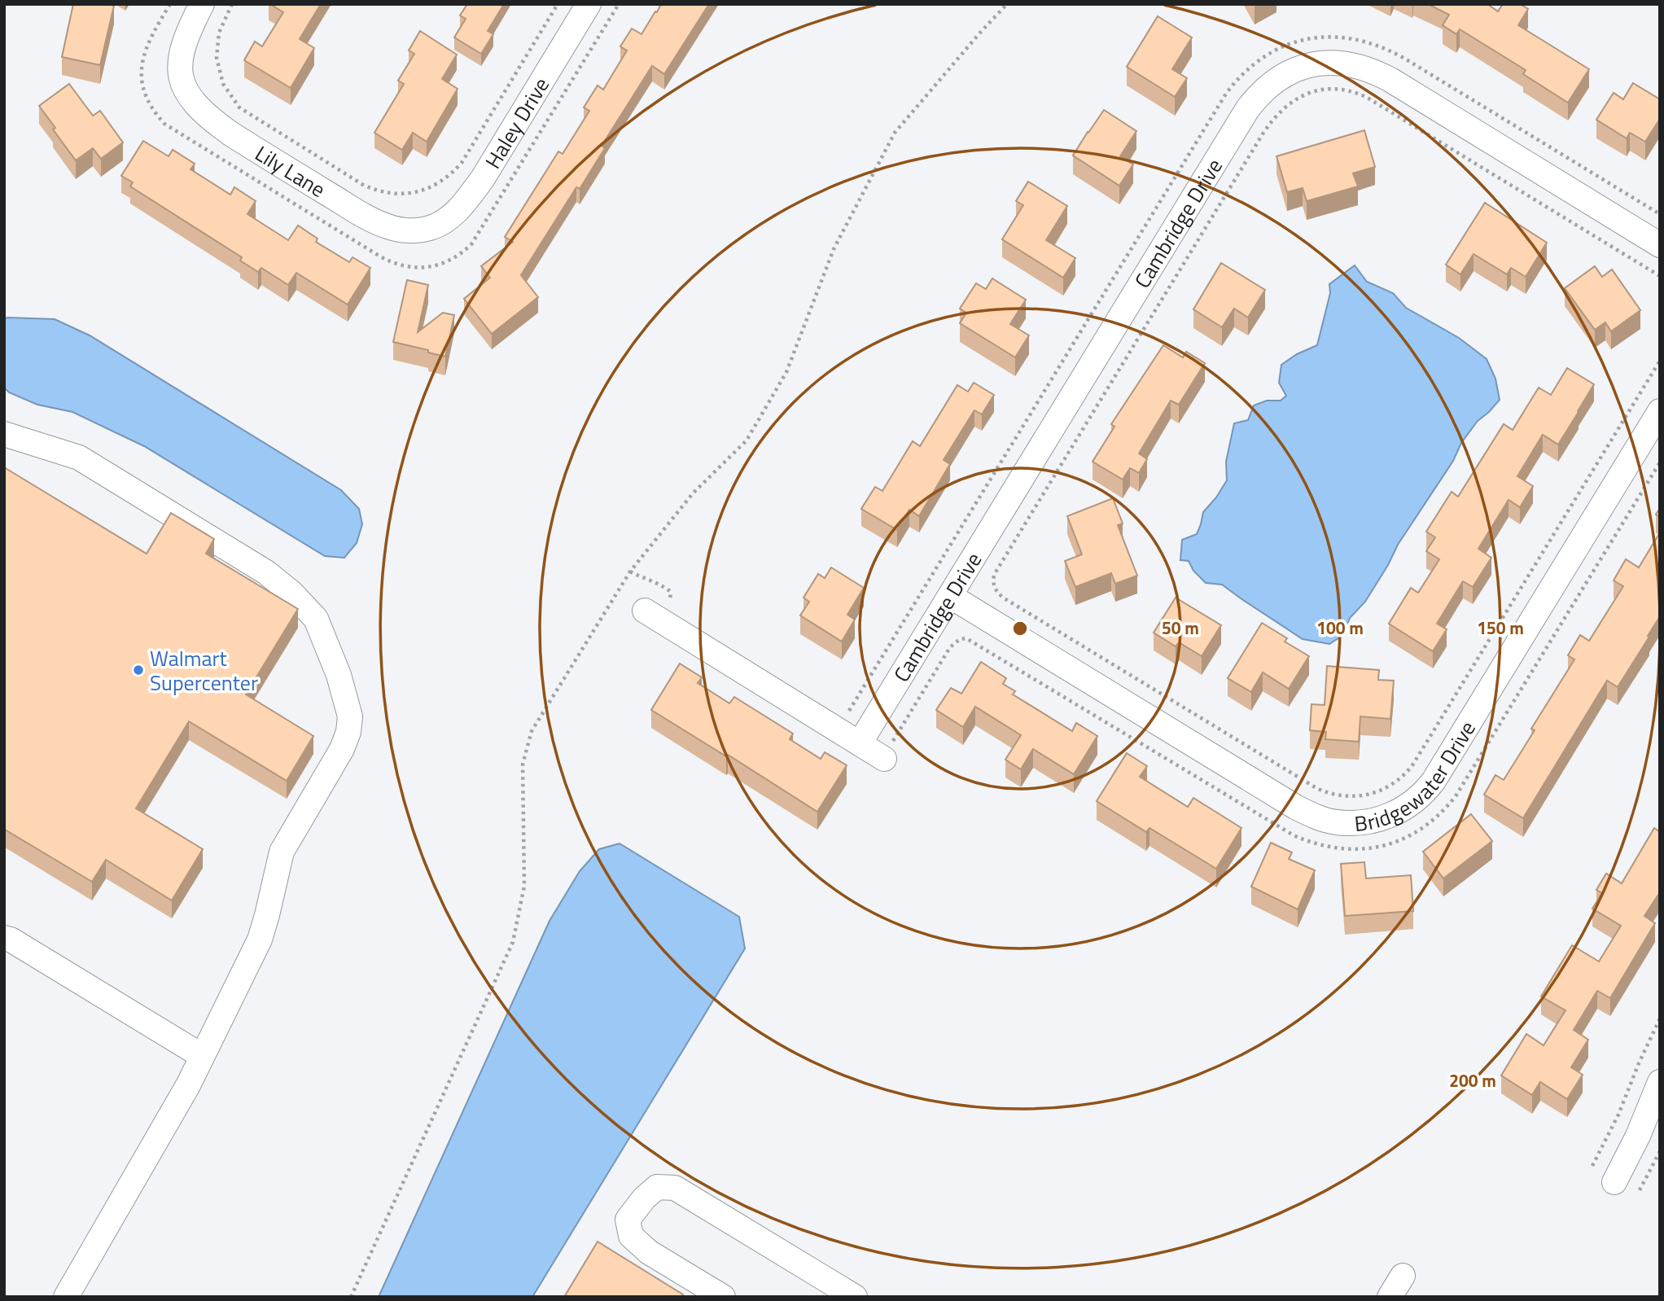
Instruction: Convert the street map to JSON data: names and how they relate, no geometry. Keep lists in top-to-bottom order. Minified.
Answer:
{"streets":{"street":["Haley Drive","Lily Lane","Cambridge Drive","Bridgewater Drive"]},"crossings":[["Haley Drive","Lily Lane"],["Cambridge Drive","Bridgewater Drive"]],"places":["Walmart Supercenter"],"rings":["50 m","100 m","150 m","200 m"]}
